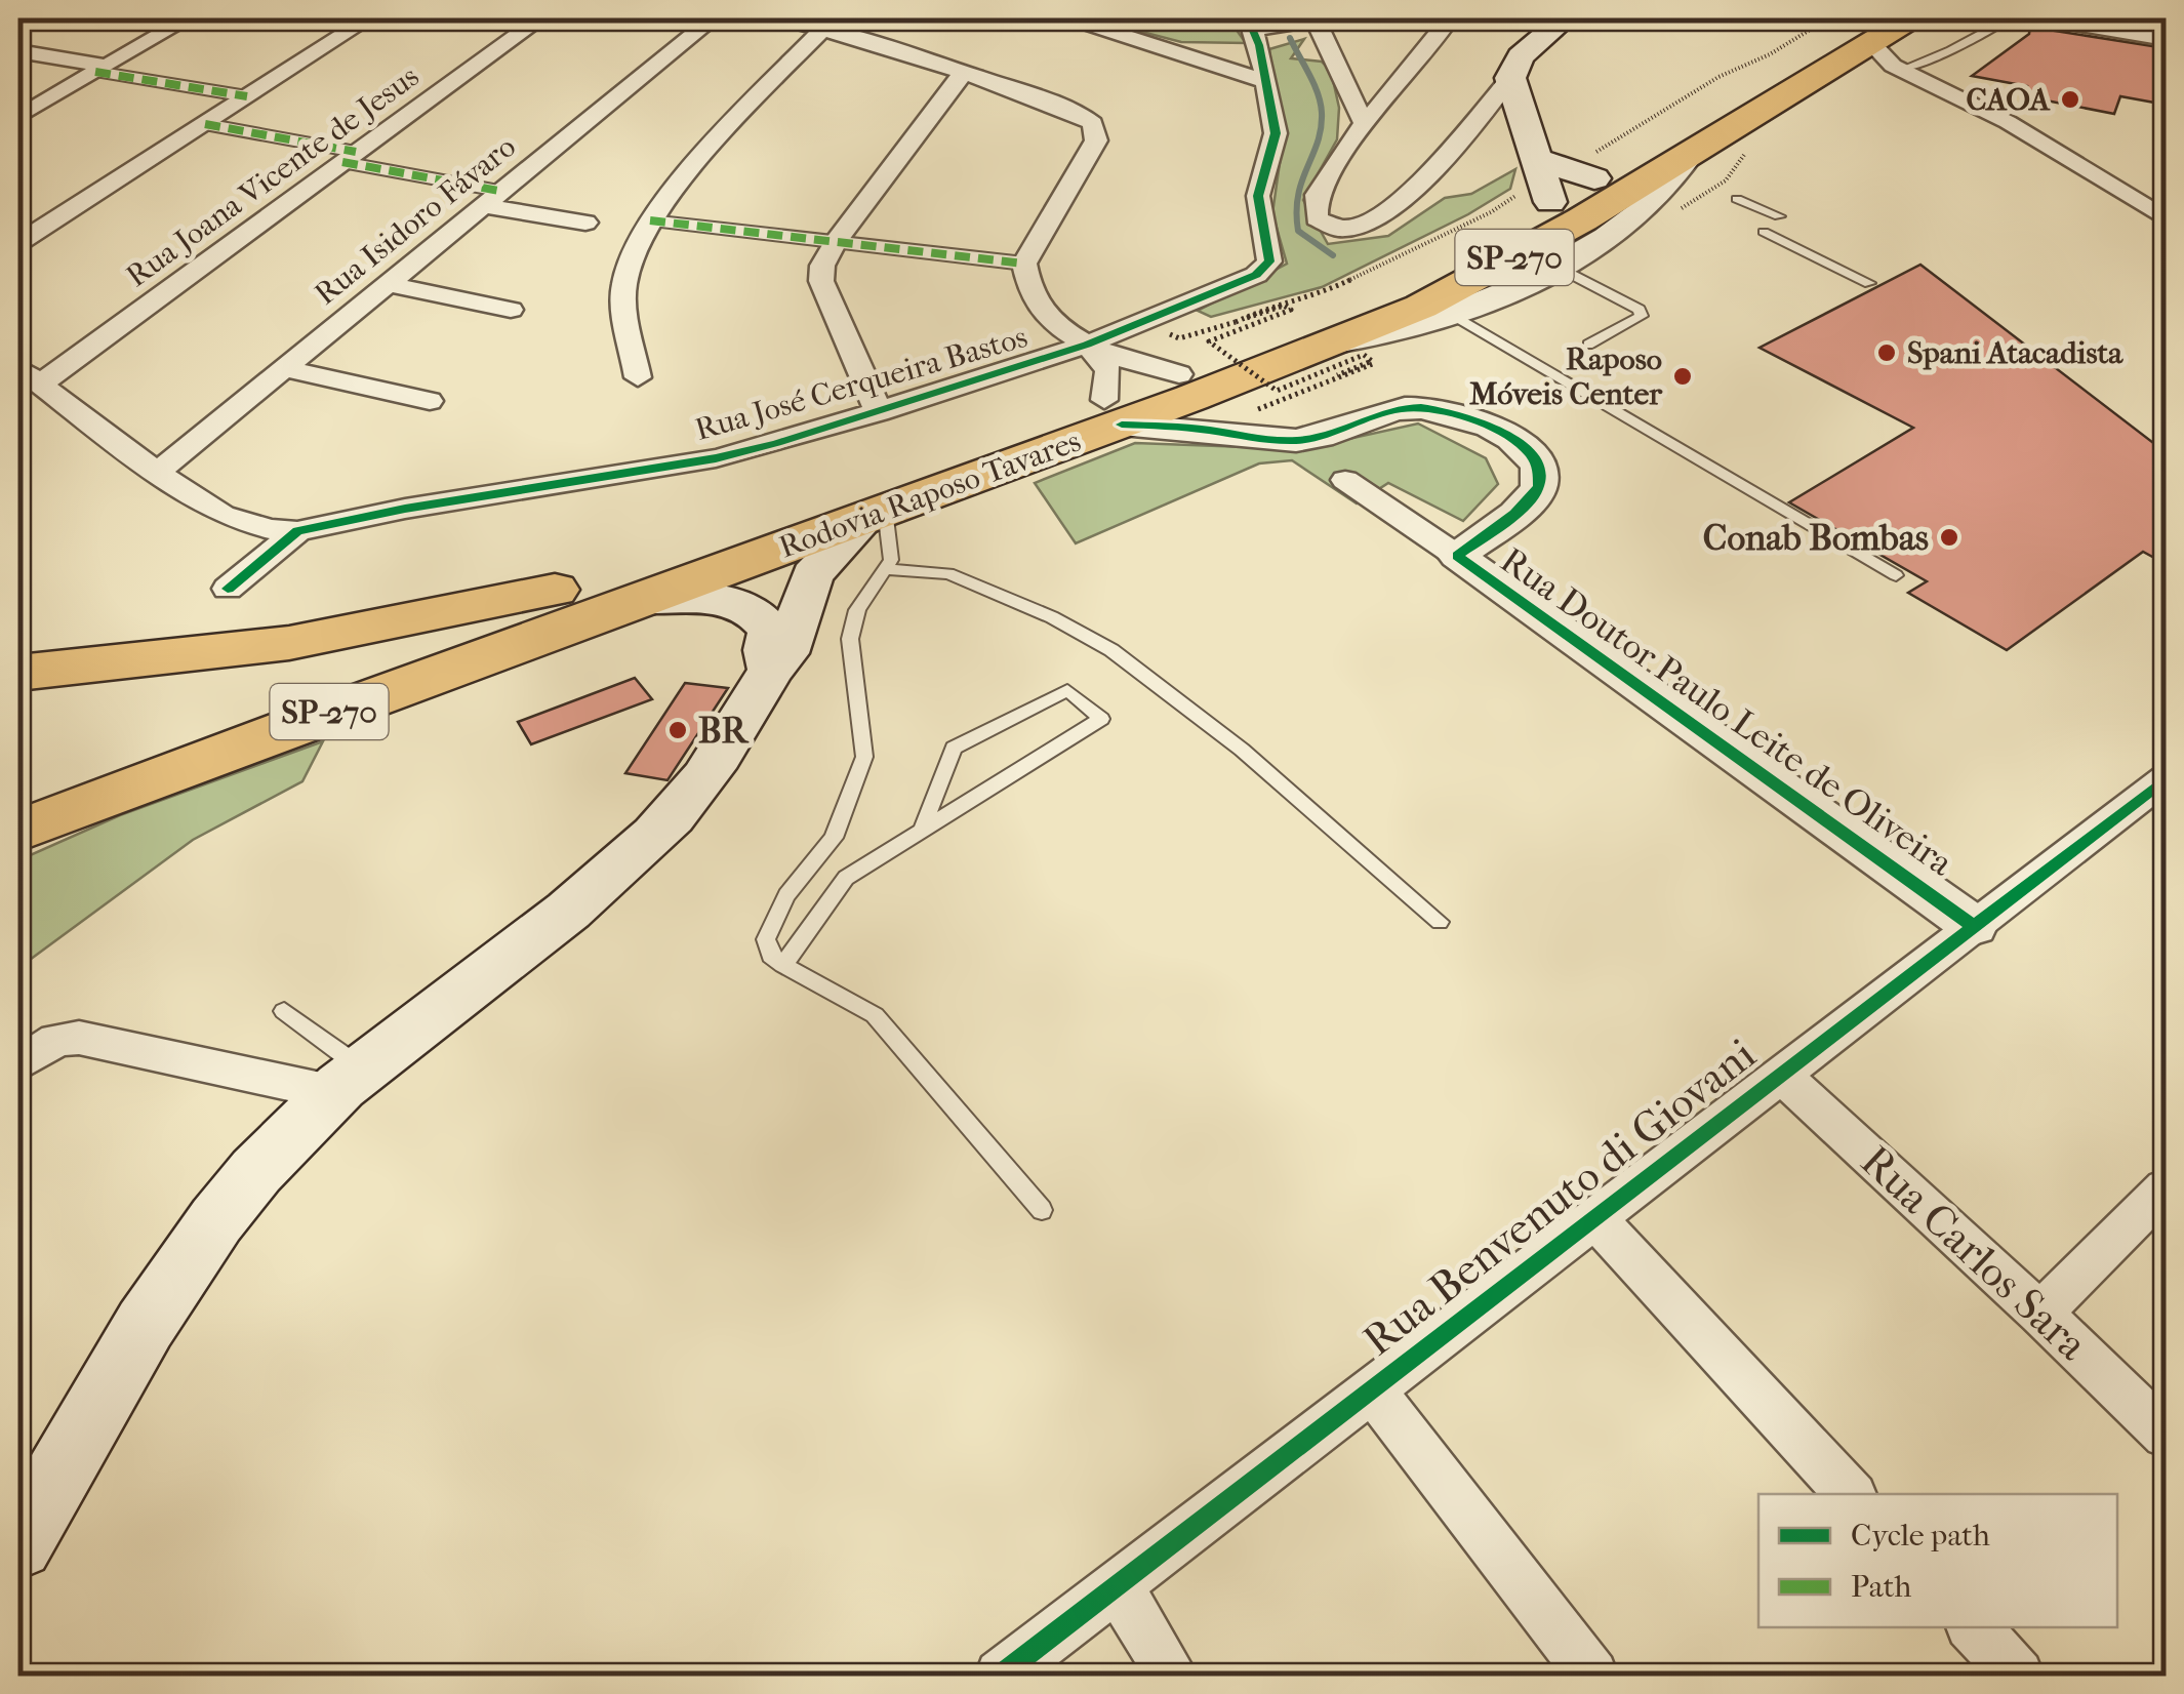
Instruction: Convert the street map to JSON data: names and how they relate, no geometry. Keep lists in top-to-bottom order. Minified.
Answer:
{"streets":{"highway":["SP-270","Rodovia Raposo Tavares"],"street":["Rua Joana Vicente de Jesus","Rua Isidoro Fávaro","Rua José Cerqueira Bastos","Rua Doutor Paulo Leite de Oliveira","Rua Benvenuto di Giovani","Rua Carlos Sara"]},"crossings":[["Rodovia Raposo Tavares","Rua Doutor Paulo Leite de Oliveira"],["Rua Doutor Paulo Leite de Oliveira","Rua Benvenuto di Giovani"],["Rua Benvenuto di Giovani","Rua Carlos Sara"]],"places":["CAOA","Spani Atacadista","Raposo Móveis Center","Conab Bombas","BR"],"legend":["Cycle path","Path"]}
